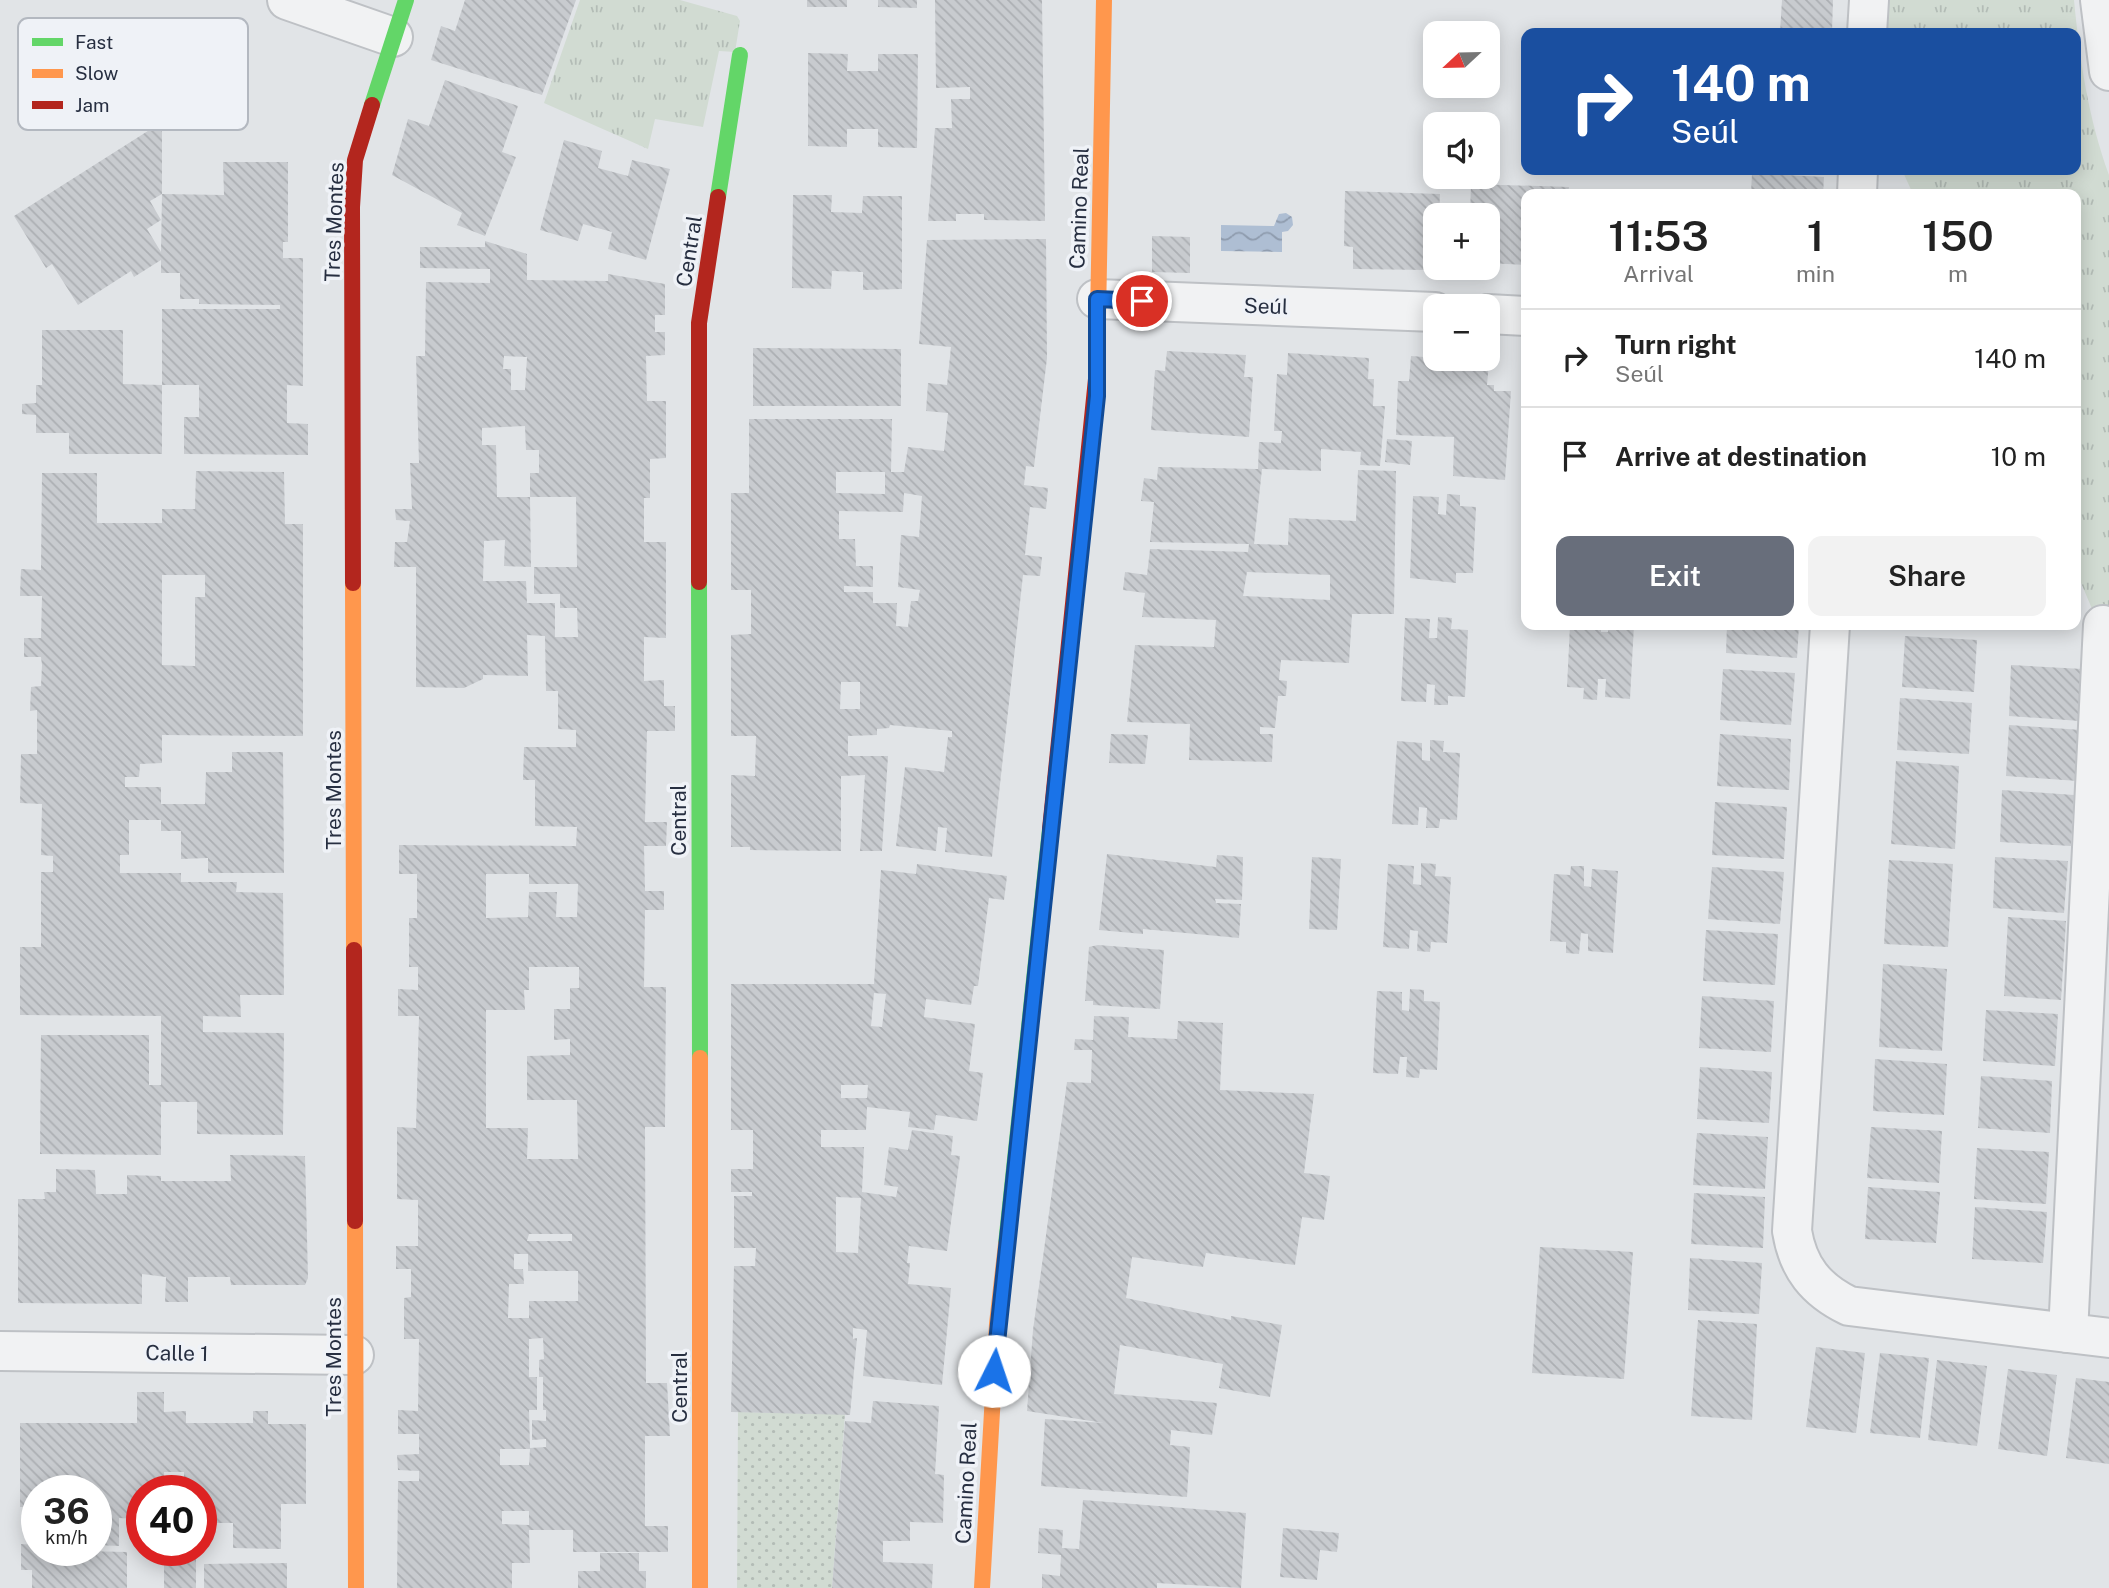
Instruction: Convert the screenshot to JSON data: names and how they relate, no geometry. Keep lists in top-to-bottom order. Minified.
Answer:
{"streets":{"street":["Camino Real","Tres Montes","Central","Seúl","Calle 1"]},"crossings":[["Camino Real","Seúl"],["Tres Montes","Calle 1"]],"legend":["Fast","Slow","Jam"],"north":"left","page":{"map_buttons":["+","−"],"turn":["140 m","Seúl"],"eta":["11:53","Arrival","1","min","150","m"],"list":[{"name":"Turn right","note":"Seúl","value":"140 m"},{"name":"Arrive at destination","value":"10 m"}],"buttons":["Exit","Share"],"speed":"36 km/h","limit":"40"}}
